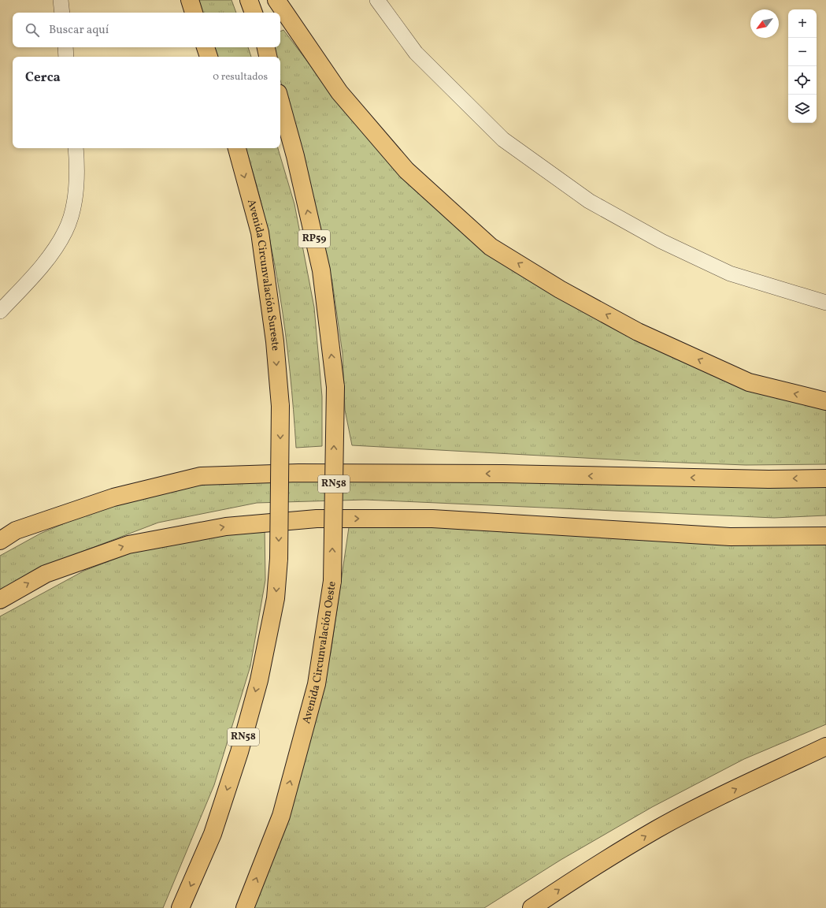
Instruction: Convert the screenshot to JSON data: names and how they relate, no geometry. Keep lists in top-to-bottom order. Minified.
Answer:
{"streets":{"highway":["RP59","Avenida Circunvalación Sureste","RN58","Avenida Circunvalación Oeste"]},"crossings":[["RP59","Avenida Circunvalación Oeste"]],"one_way":["Avenida Circunvalación Oeste"],"north":"bottom left","page":{"map_buttons":["+","−"],"search":"Buscar aquí","heading":["Cerca","0 resultados"]}}
